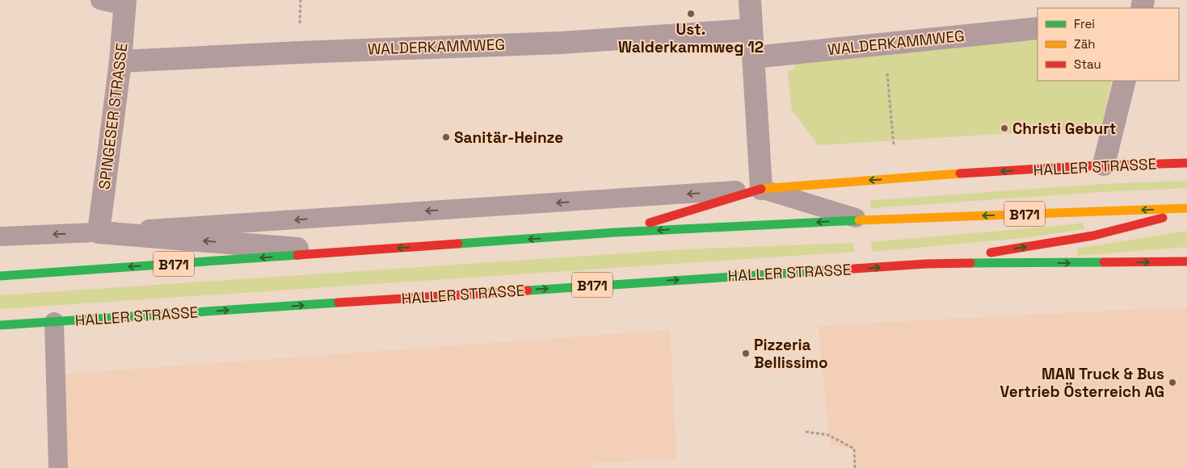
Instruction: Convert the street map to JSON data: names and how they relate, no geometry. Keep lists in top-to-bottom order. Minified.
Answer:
{"streets":{"main road":["HALLER STRASSE","B171"],"street":["WALDERKAMMWEG","SPINGESER STRASSE"]},"crossings":[["WALDERKAMMWEG","SPINGESER STRASSE"],["SPINGESER STRASSE","HALLER STRASSE"]],"places":["Ust. Walderkammweg 12","Christi Geburt","Sanitär-Heinze","Pizzeria Bellissimo","MAN Truck & Bus Vertrieb Österreich AG"],"legend":["Frei","Zäh","Stau"]}
